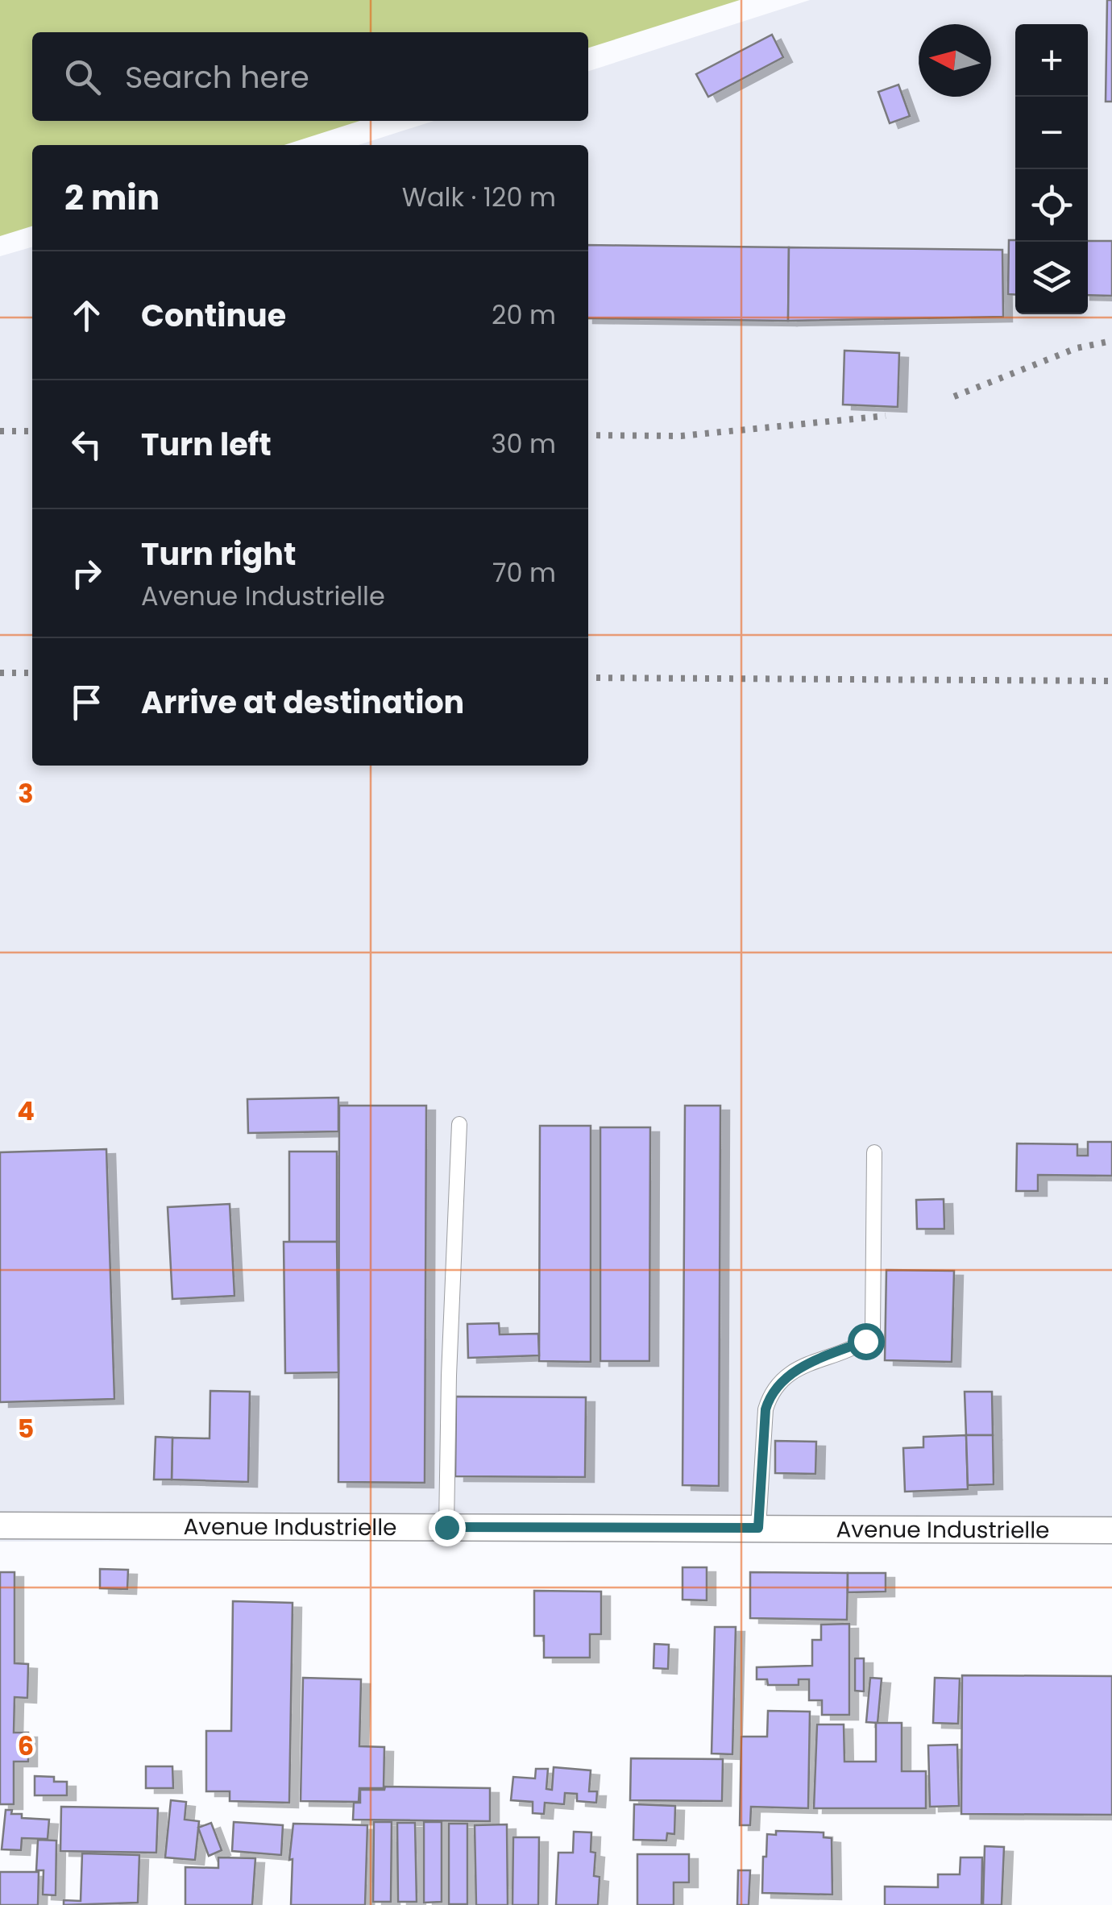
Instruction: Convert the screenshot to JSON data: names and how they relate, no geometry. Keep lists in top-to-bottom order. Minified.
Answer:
{"streets":{"street":["Avenue Industrielle"]},"north":"left","page":{"map_buttons":["+","−"],"search":"Search here","heading":["2 min","Walk · 120 m"],"list":[["Continue","20 m"],["Turn left","30 m"],["Turn right","Avenue Industrielle","70 m"],"Arrive at destination"]},"grid":{"rows":["3","4","5","6"]}}
